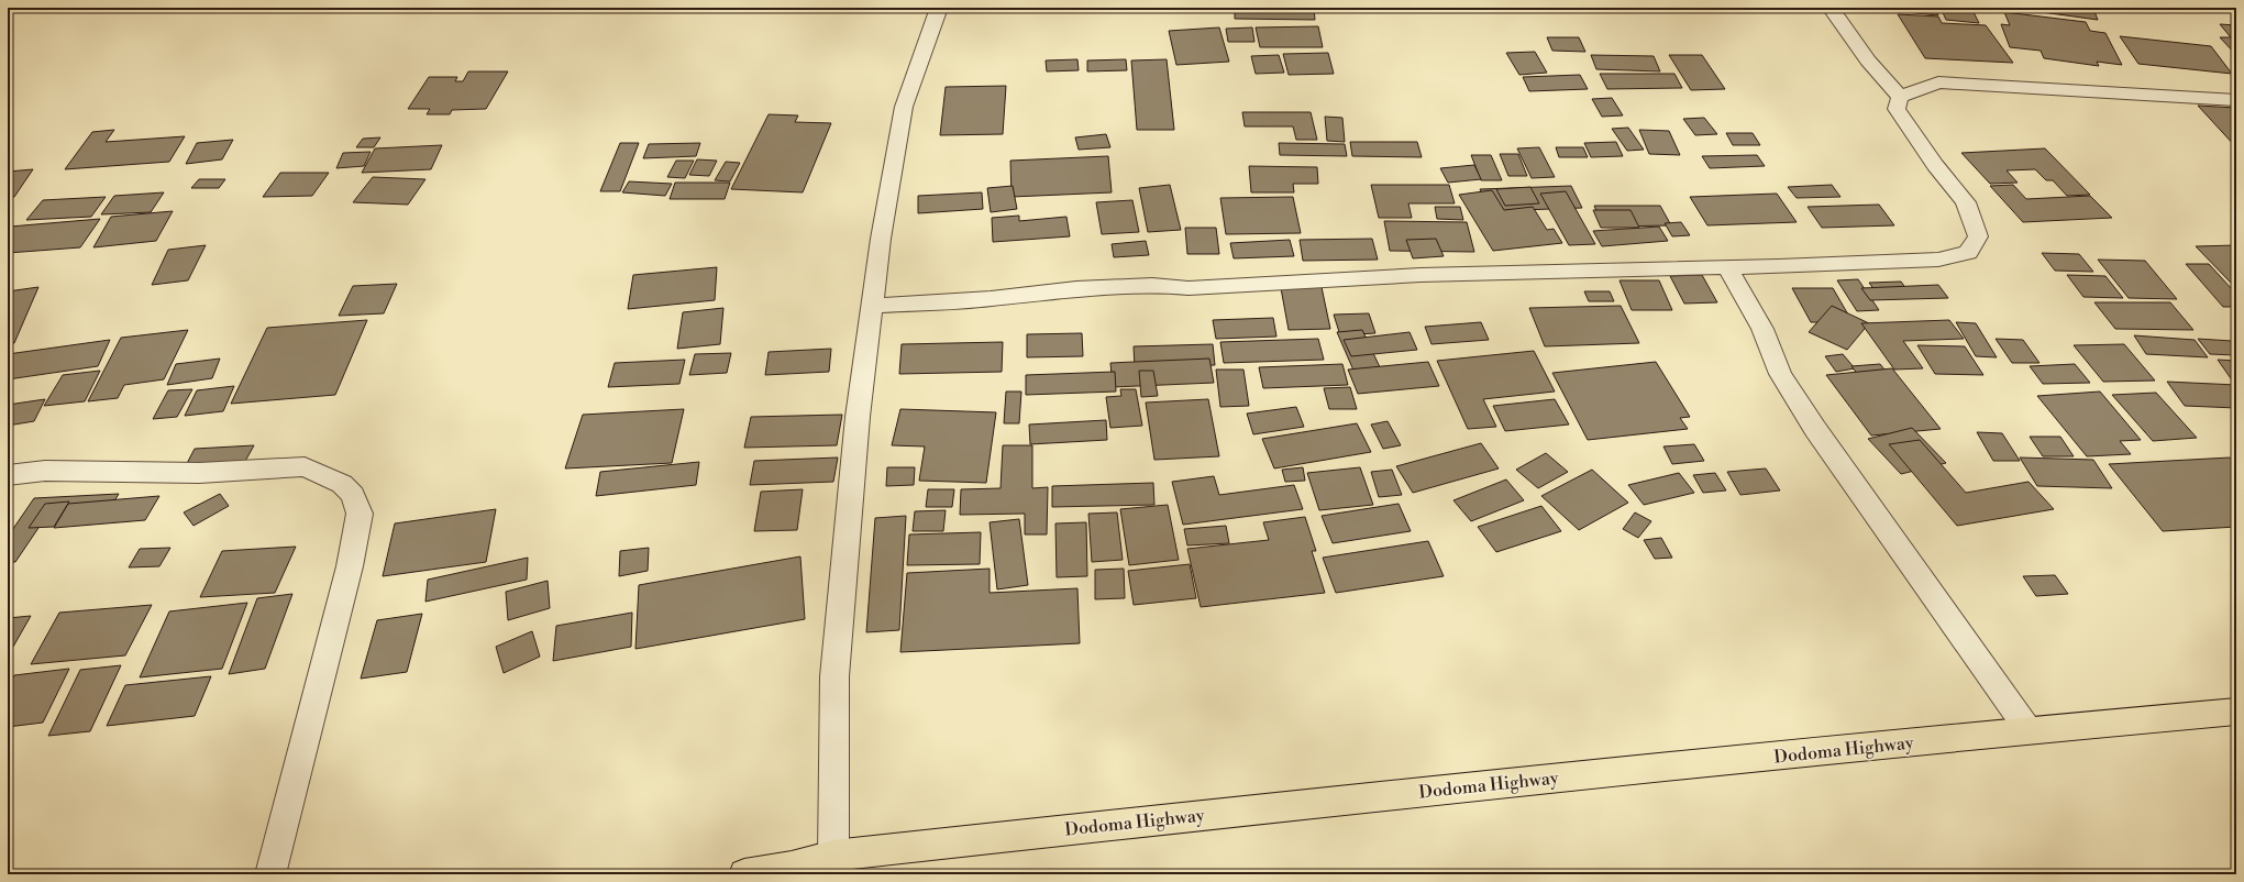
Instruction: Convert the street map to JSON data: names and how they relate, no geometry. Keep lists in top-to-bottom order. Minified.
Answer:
{"streets":{"highway":["Dodoma Highway"]}}
